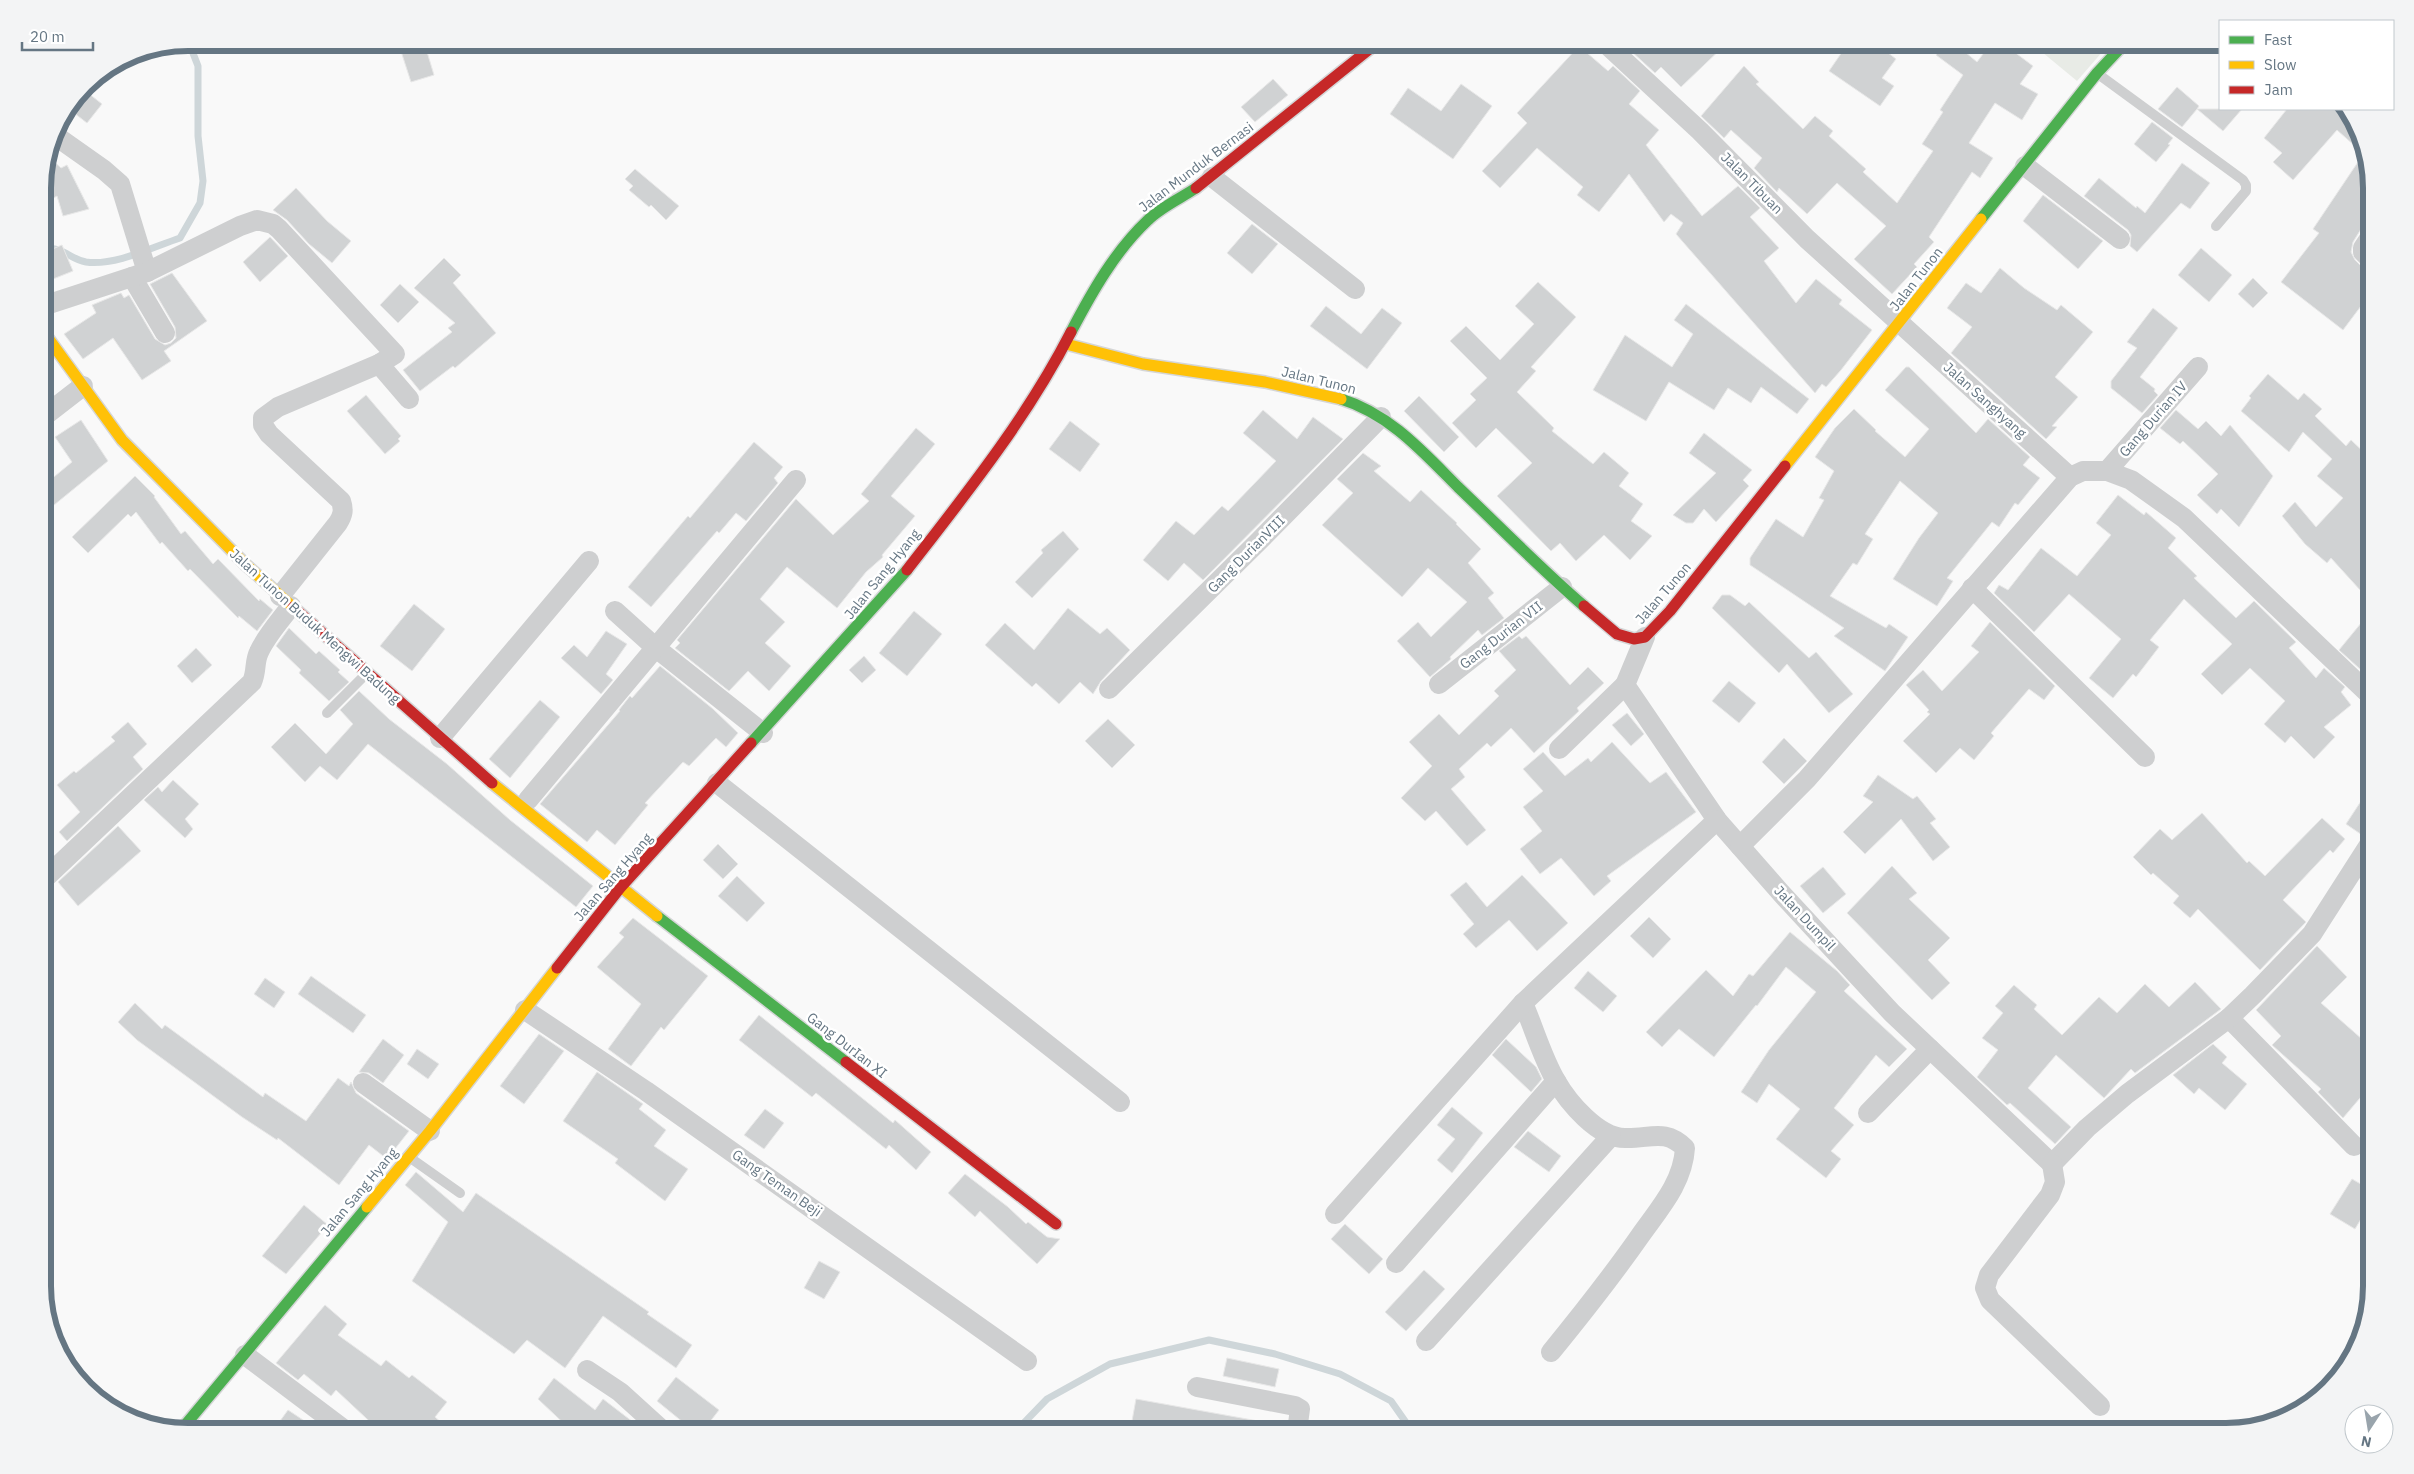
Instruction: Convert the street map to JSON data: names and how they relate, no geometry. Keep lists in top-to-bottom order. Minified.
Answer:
{"streets":{"street":["Jalan Munduk Bernasi","Jalan Tibuan","Jalan Tunon","Jalan Sanghyang","Gang Durian IV","Gang DurianVIII","Jalan Sang Hyang","Jalan Tunon Buduk Mengwi Badung","Gang Durian VII","Jalan Dumpil","Gang DurIan XI","Gang Teman Beji"]},"crossings":[["Jalan Munduk Bernasi","Jalan Tunon"],["Jalan Munduk Bernasi","Jalan Sang Hyang"],["Jalan Tibuan","Jalan Tunon"],["Jalan Tibuan","Jalan Sanghyang"],["Jalan Tunon","Jalan Sanghyang"],["Jalan Tunon","Gang DurianVIII"],["Jalan Tunon","Jalan Sang Hyang"],["Jalan Tunon","Gang Durian VII"],["Jalan Sang Hyang","Jalan Tunon Buduk Mengwi Badung"],["Jalan Sang Hyang","Gang DurIan XI"],["Jalan Sang Hyang","Gang Teman Beji"],["Jalan Tunon Buduk Mengwi Badung","Gang DurIan XI"]],"legend":["Fast","Slow","Jam"],"scale_bar":"20 m","north":"bottom"}
